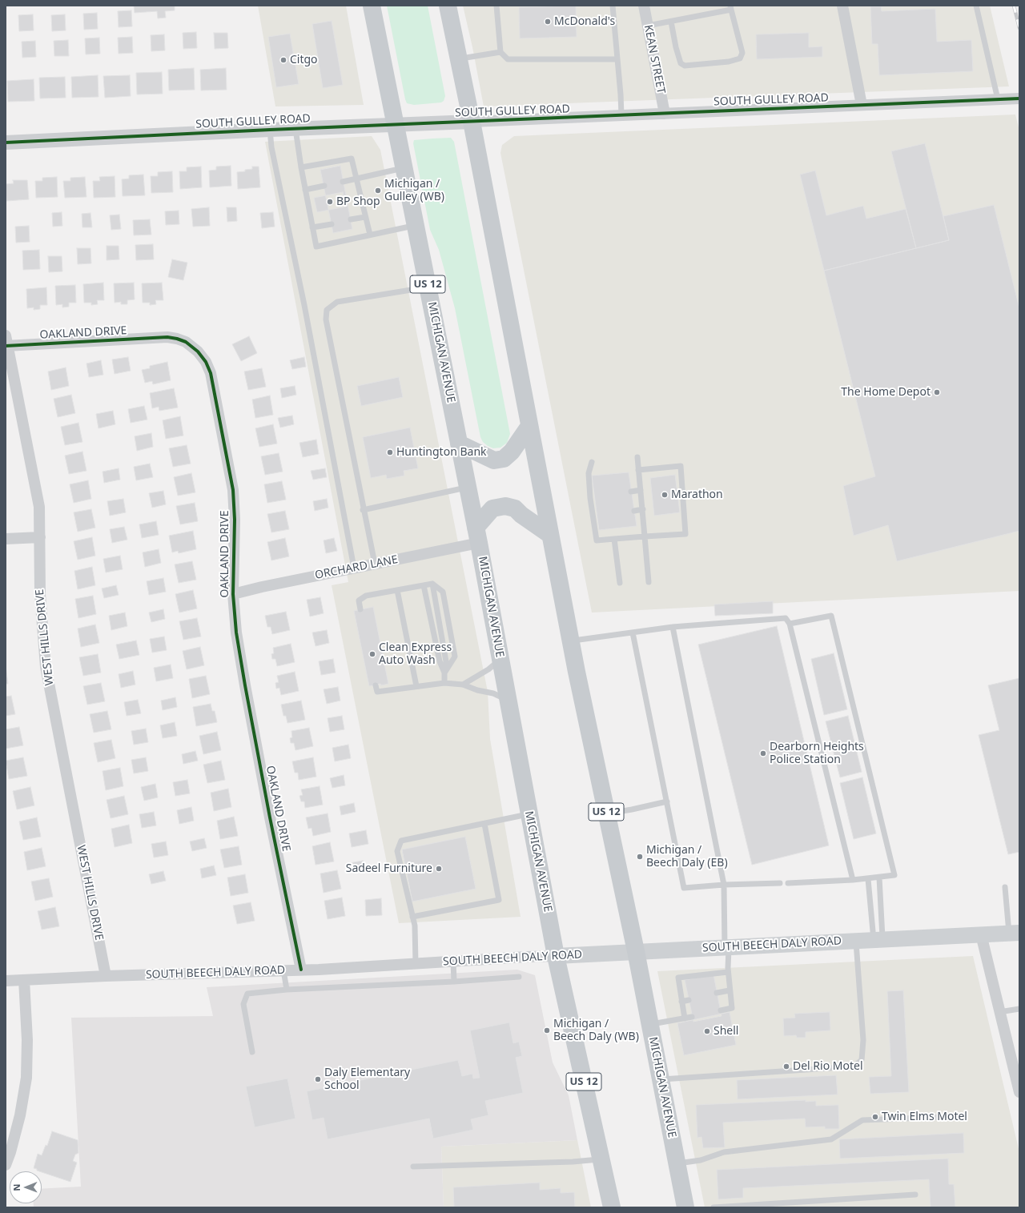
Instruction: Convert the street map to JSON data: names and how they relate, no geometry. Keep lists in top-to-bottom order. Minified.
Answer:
{"streets":{"main road":["US 12","MICHIGAN AVENUE","SOUTH BEECH DALY ROAD"],"street":["KEAN STREET","SOUTH GULLEY ROAD","OAKLAND DRIVE","ORCHARD LANE","WEST HILLS DRIVE"]},"crossings":[["KEAN STREET","SOUTH GULLEY ROAD"],["SOUTH GULLEY ROAD","MICHIGAN AVENUE"],["OAKLAND DRIVE","ORCHARD LANE"],["OAKLAND DRIVE","WEST HILLS DRIVE"],["OAKLAND DRIVE","SOUTH BEECH DALY ROAD"],["MICHIGAN AVENUE","ORCHARD LANE"],["MICHIGAN AVENUE","SOUTH BEECH DALY ROAD"],["WEST HILLS DRIVE","SOUTH BEECH DALY ROAD"]],"places":["McDonald's","Citgo","Michigan / Gulley (WB)","BP Shop","The Home Depot","Huntington Bank","Marathon","Clean Express Auto Wash","Dearborn Heights Police Station","Michigan / Beech Daly (EB)","Sadeel Furniture","Michigan / Beech Daly (WB)","Shell","Del Rio Motel","Daly Elementary School","Twin Elms Motel"],"north":"left"}
